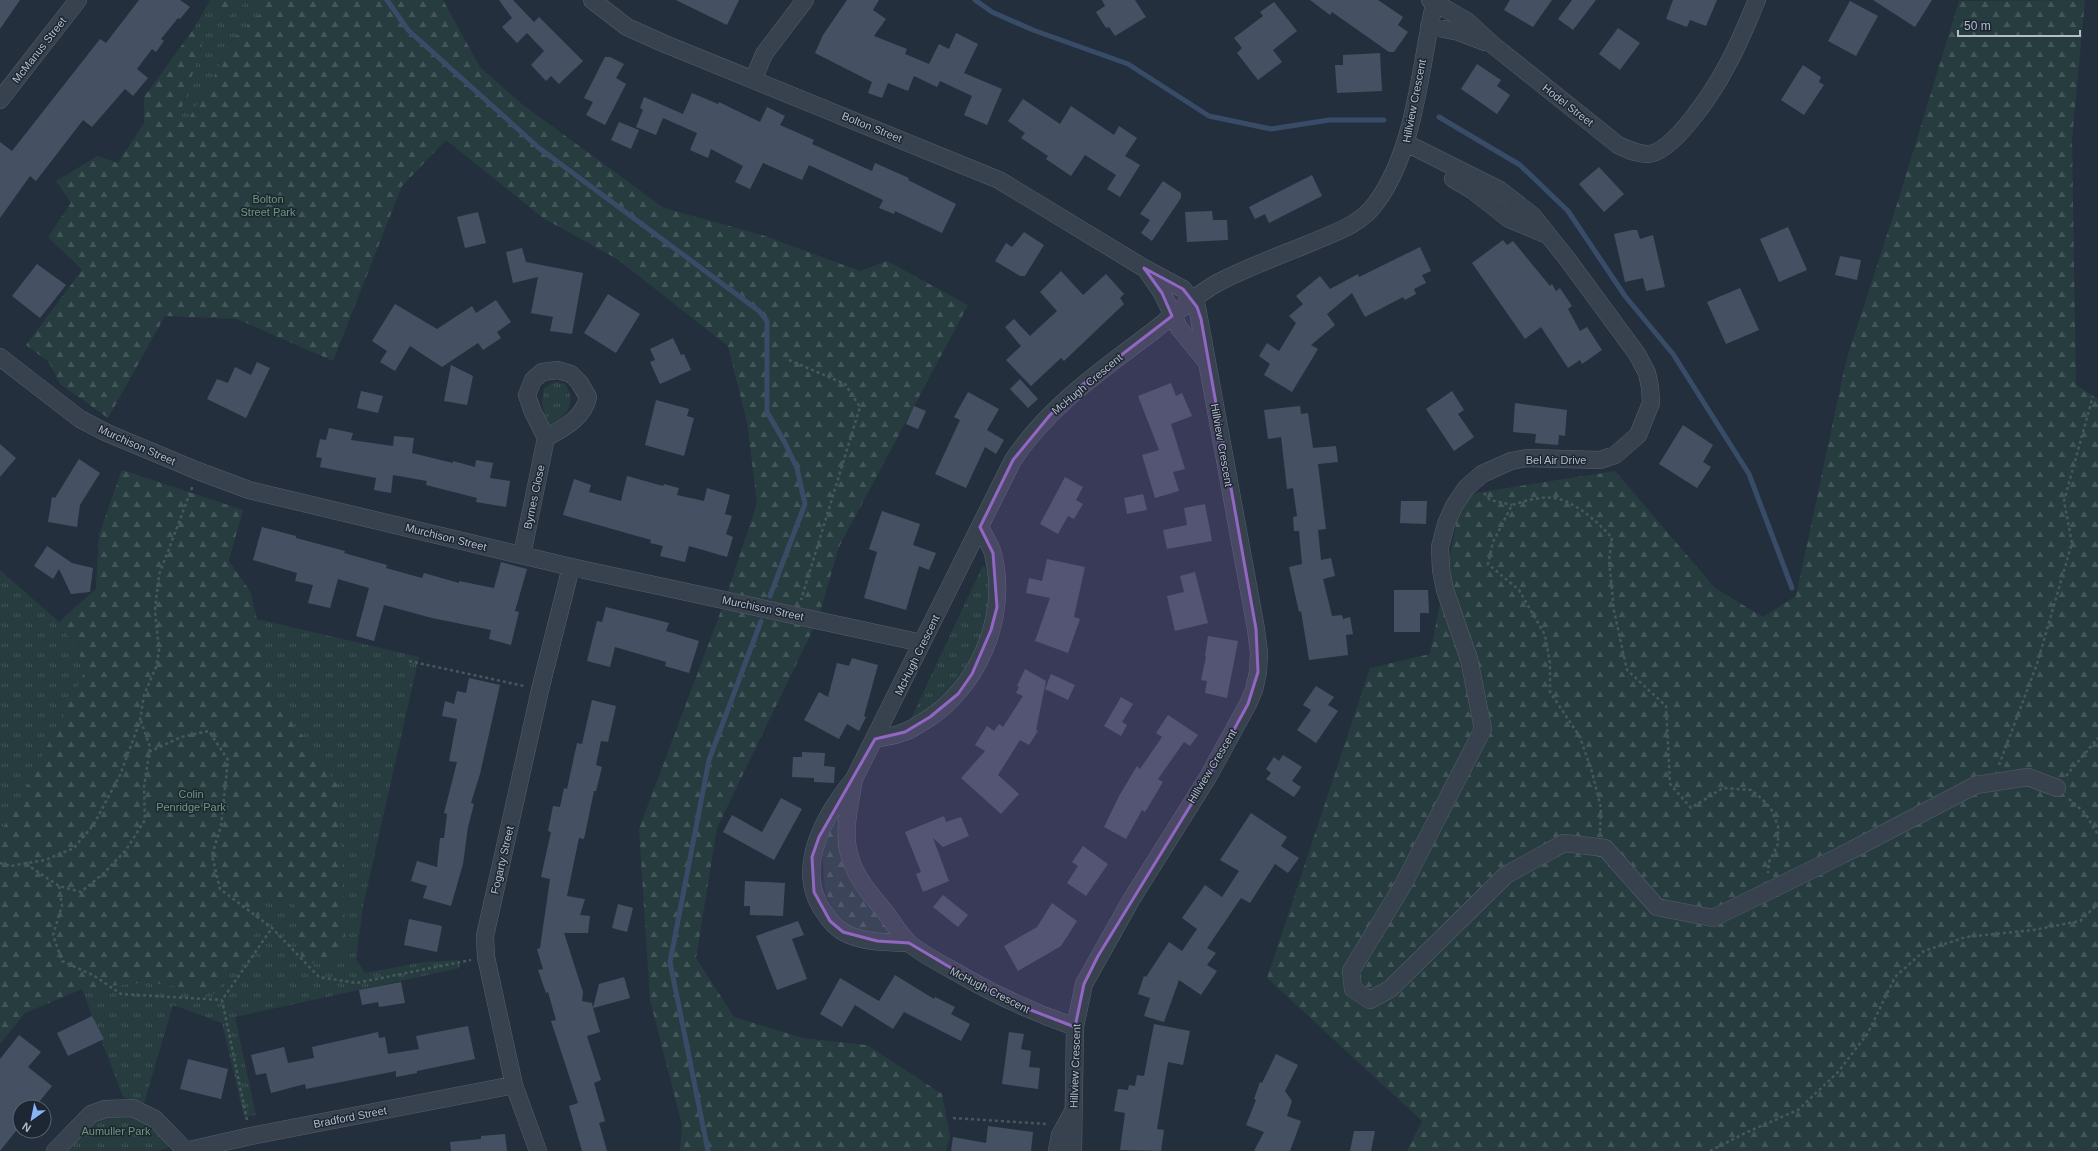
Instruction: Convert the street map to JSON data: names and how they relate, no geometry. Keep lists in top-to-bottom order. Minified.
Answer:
{"streets":{"street":["McManus Street","Hillview Crescent","Hodel Street","Bolton Street","McHugh Crescent","Murchison Street","Bel Air Drive","Byrnes Close","Fogarty Street","Bradford Street"]},"crossings":[["Hillview Crescent","Hodel Street"],["Hillview Crescent","Bolton Street"],["Hillview Crescent","McHugh Crescent"],["Hillview Crescent","Bel Air Drive"],["Bolton Street","McHugh Crescent"],["McHugh Crescent","Murchison Street"],["Murchison Street","Byrnes Close"],["Murchison Street","Fogarty Street"],["Fogarty Street","Bradford Street"]],"parks":["Bolton Street Park","Colin Penridge Park","Aumuller Park"],"scale_bar":"50 m","north":"bottom left"}
